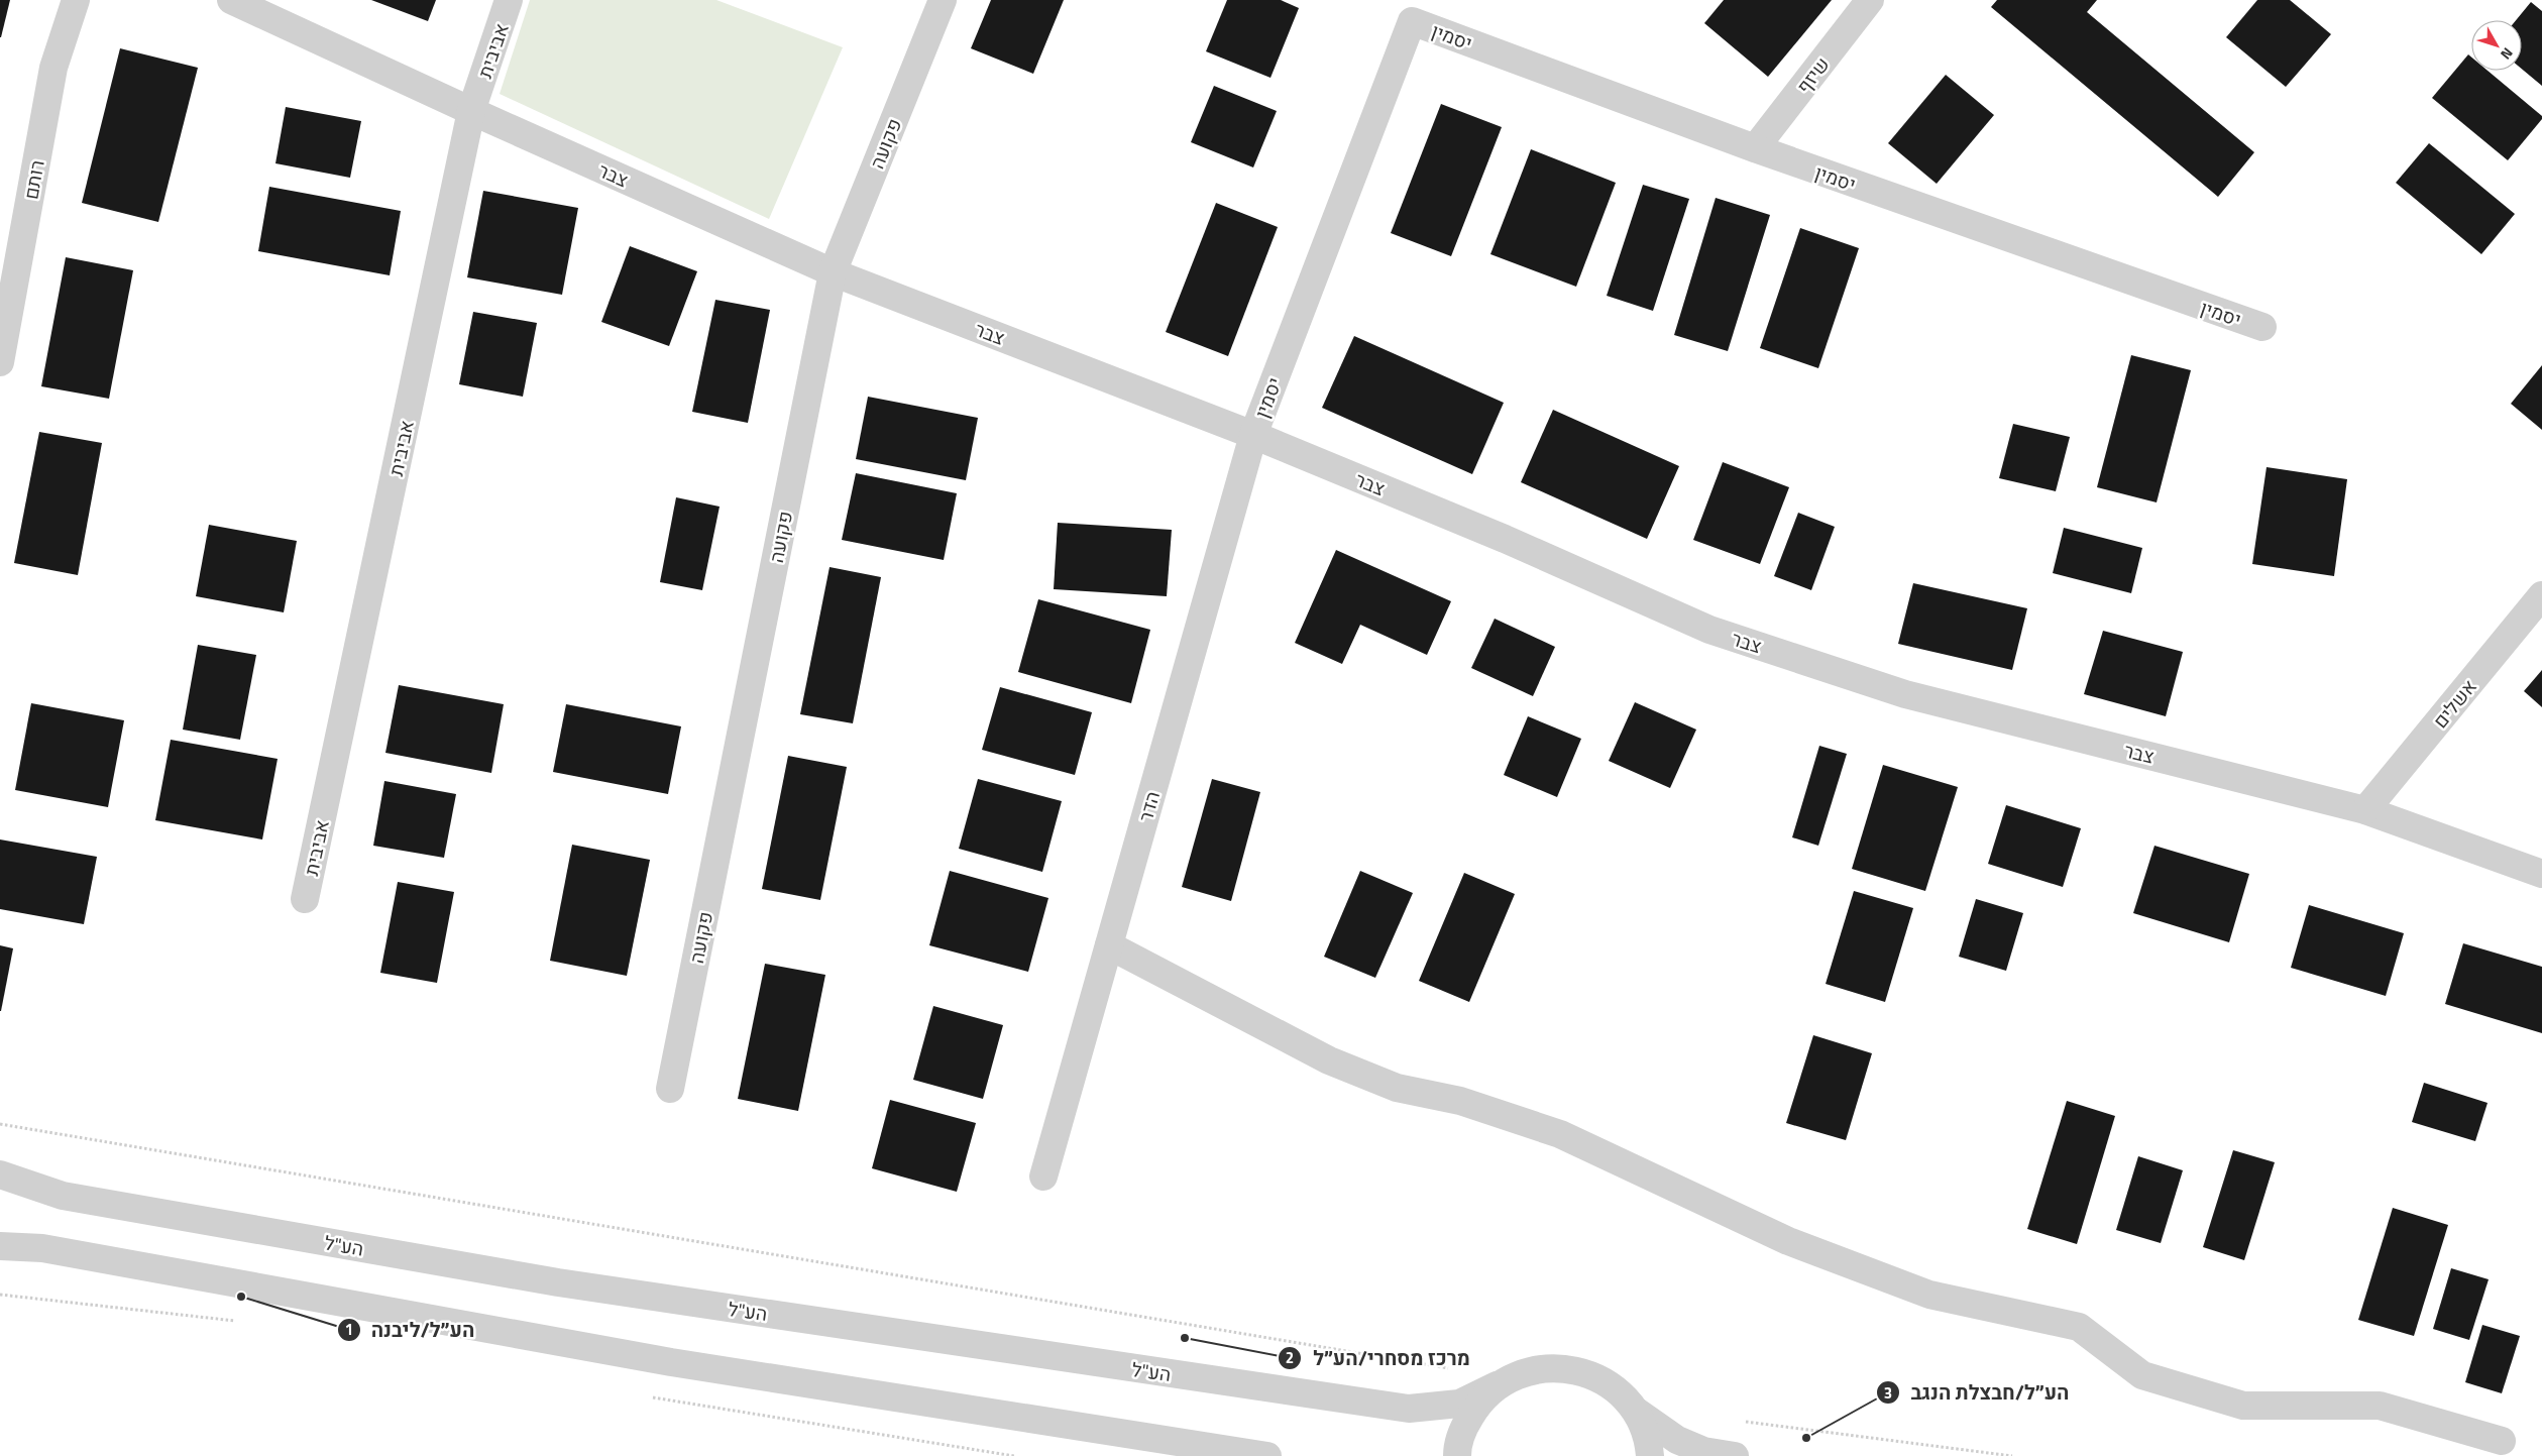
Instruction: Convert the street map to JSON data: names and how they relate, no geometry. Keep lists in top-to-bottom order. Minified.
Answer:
{"streets":{"street":["יסמין","אביבית","שיזף","פקועה","צבר","רותם","אשלים","הדר","הע\"ל"]},"crossings":[["יסמין","שיזף"],["יסמין","צבר"],["יסמין","הדר"],["אביבית","צבר"],["פקועה","צבר"],["צבר","אשלים"],["צבר","הדר"]],"places":["הע״ל/ליבנה","מרכז מסחרי/הע״ל","הע״ל/חבצלת הנגב"],"north":"bottom right"}
